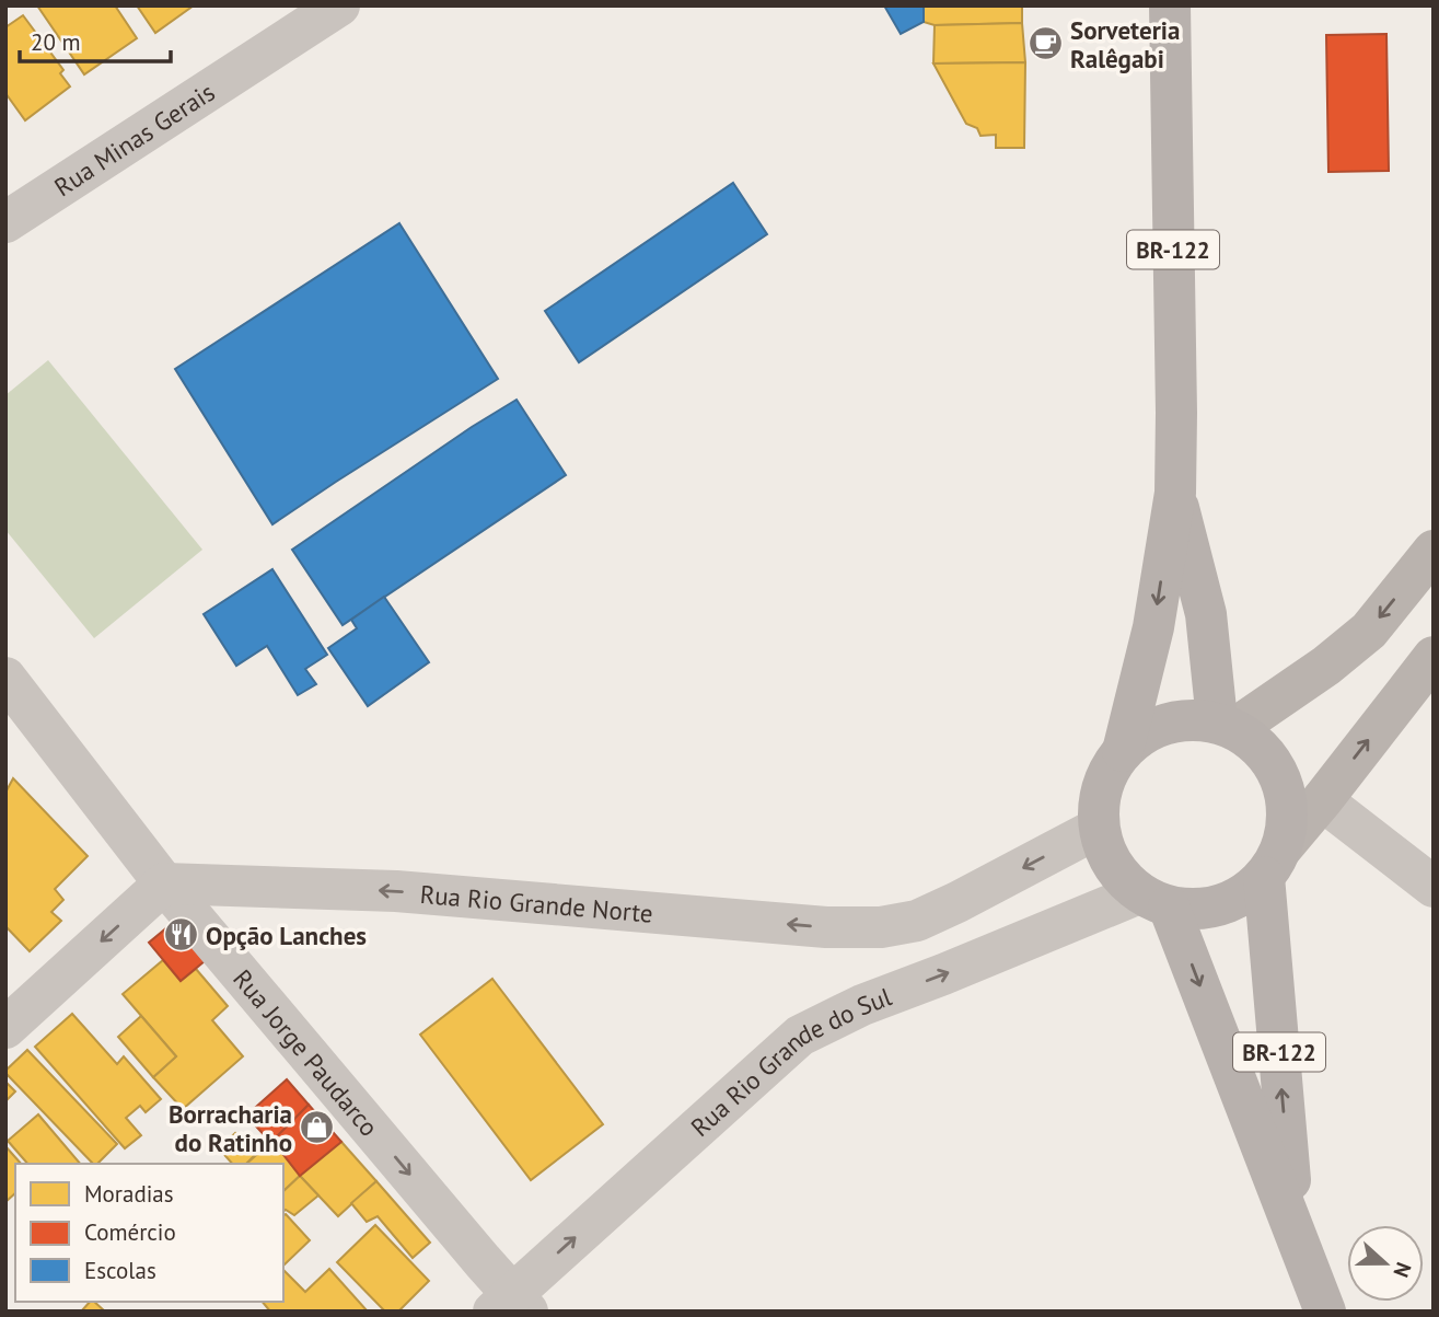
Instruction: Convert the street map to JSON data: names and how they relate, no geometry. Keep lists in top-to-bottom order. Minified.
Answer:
{"streets":{"main road":["BR-122"],"street":["Rua Minas Gerais","Rua Rio Grande Norte","Rua Jorge Paudarco","Rua Rio Grande do Sul"]},"crossings":[["BR-122","Rua Rio Grande Norte"],["BR-122","Rua Rio Grande do Sul"],["Rua Rio Grande Norte","Rua Jorge Paudarco"],["Rua Rio Grande Norte","Rua Rio Grande do Sul"],["Rua Jorge Paudarco","Rua Rio Grande do Sul"]],"one_way":["Rua Rio Grande Norte","Rua Jorge Paudarco","Rua Rio Grande do Sul"],"places":{"cafe":["Sorveteria Ralêgabi"],"restaurant":["Opção Lanches"],"shop":["Borracharia do Ratinho"]},"legend":["Moradias","Comércio","Escolas"],"scale_bar":"20 m","north":"right"}
